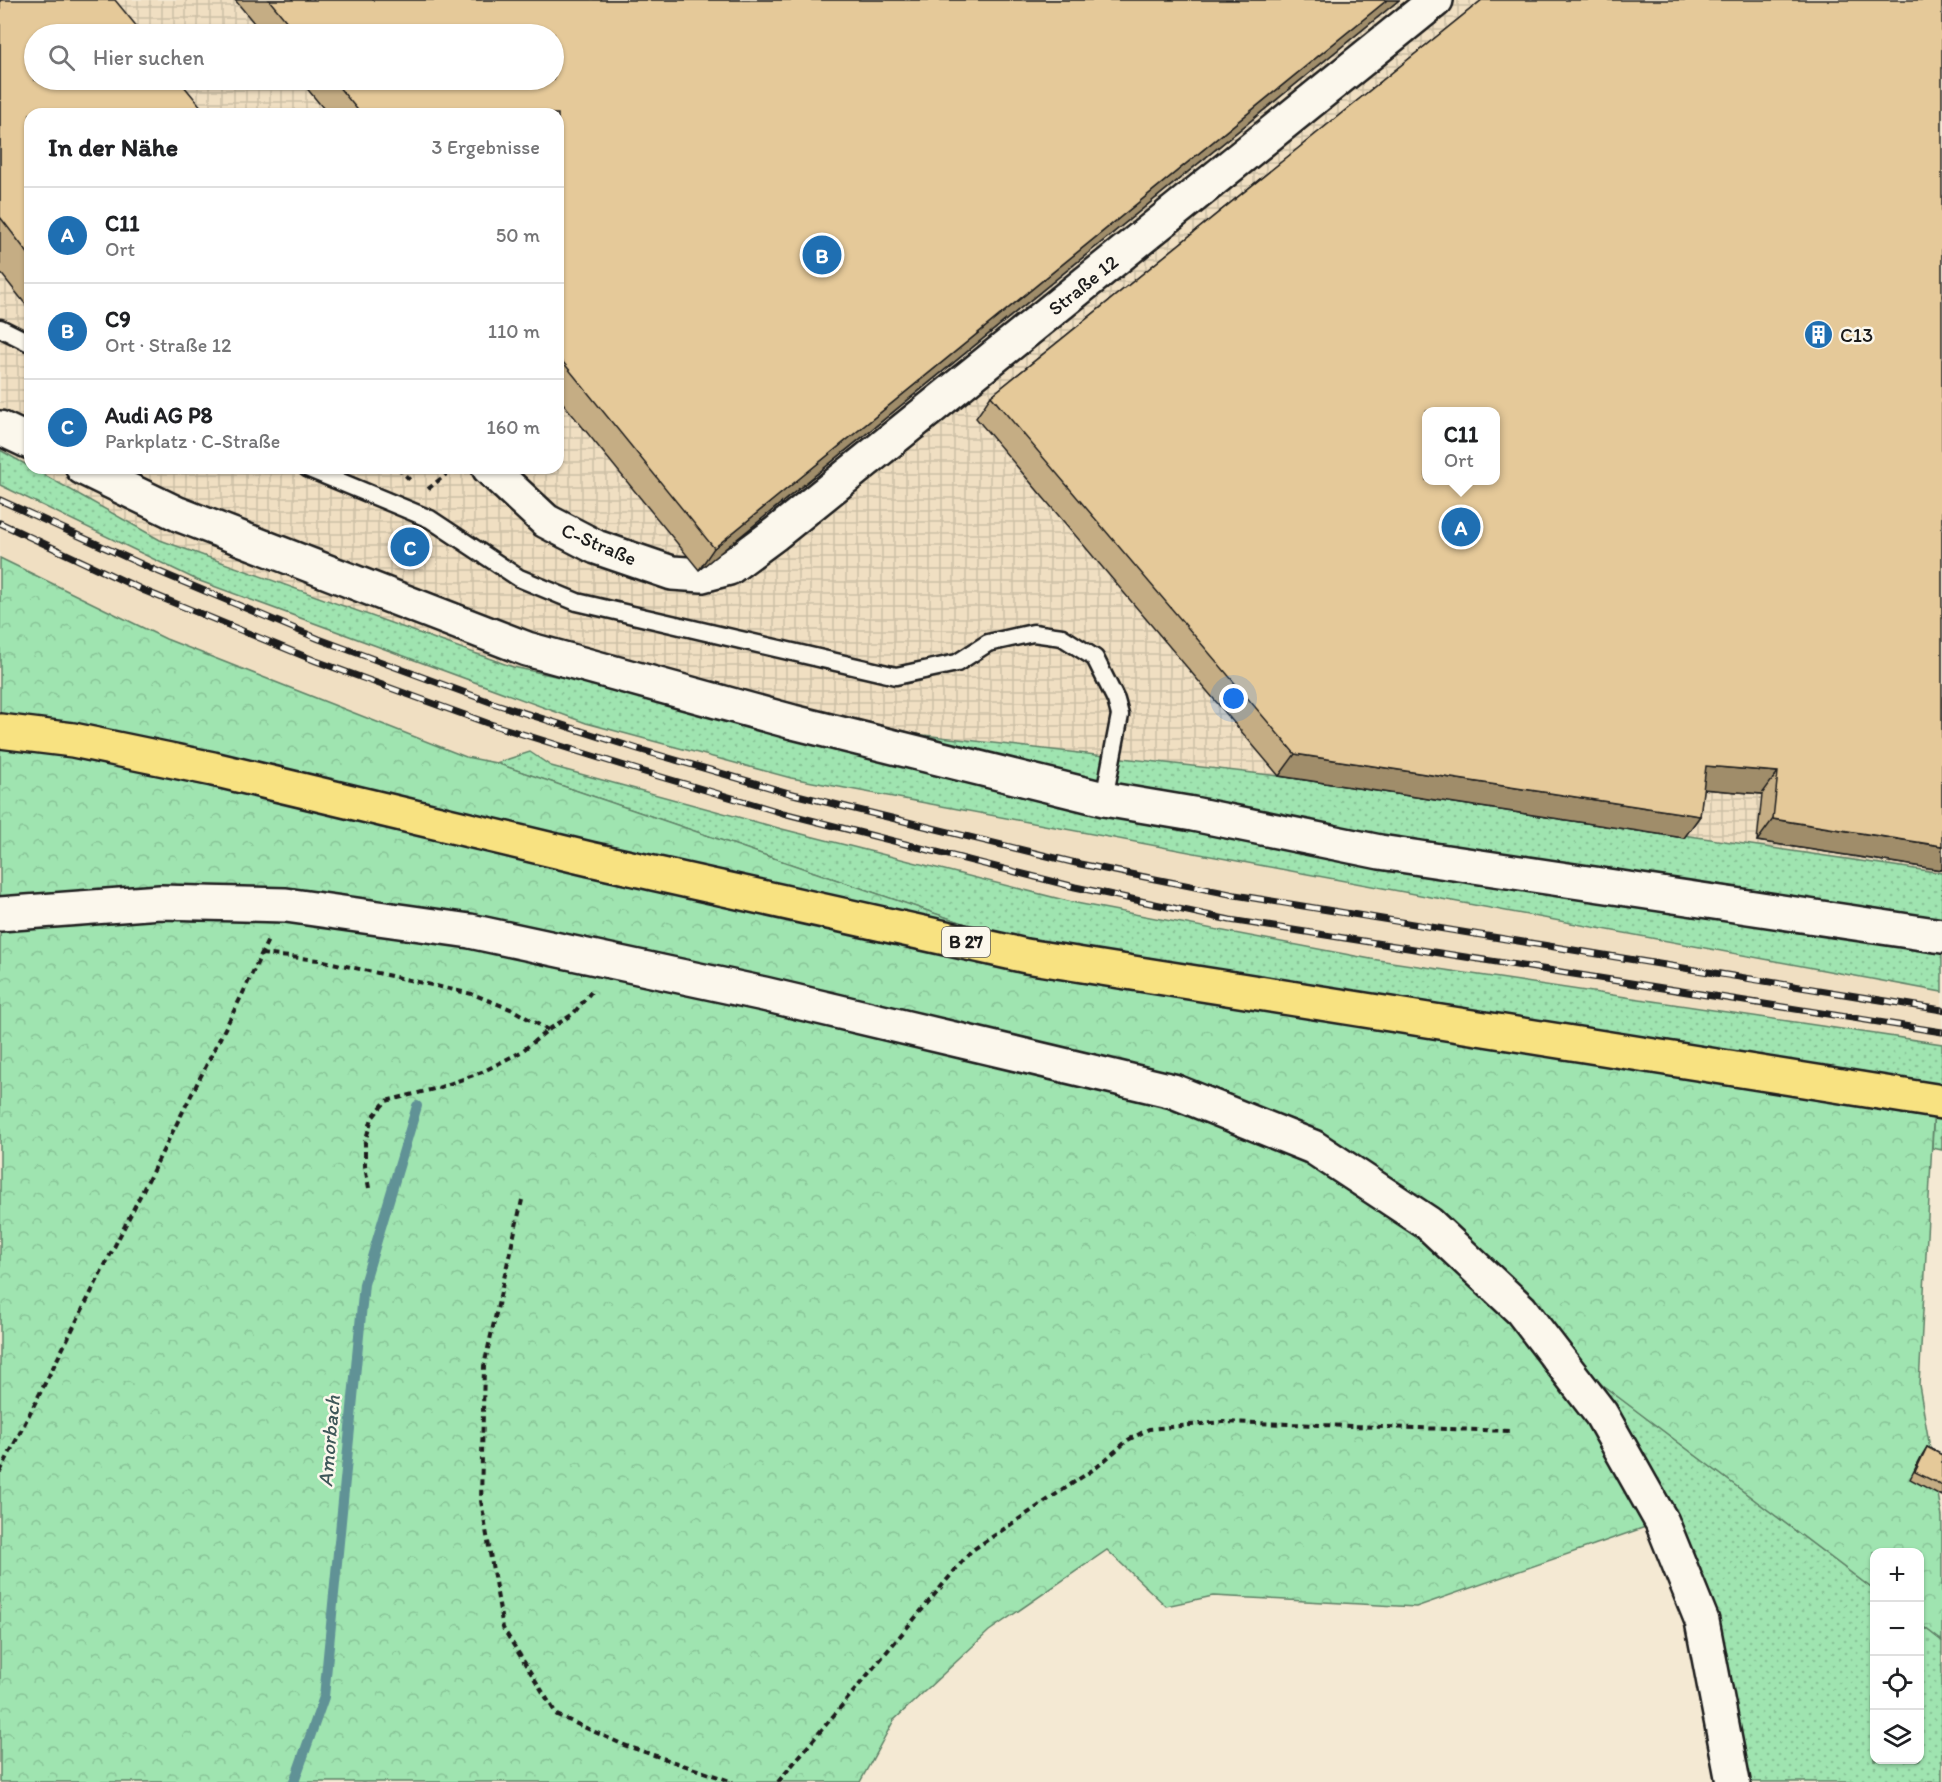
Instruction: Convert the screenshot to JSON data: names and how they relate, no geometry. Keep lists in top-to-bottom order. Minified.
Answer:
{"streets":{"highway":["B 27"],"street":["Straße 12","C-Straße"]},"crossings":[["Straße 12","C-Straße"]],"water":["Amorbach"],"places":{"building":["C13"]},"page":{"search":"Hier suchen","heading":["In der Nähe","3 Ergebnisse"],"list":[{"mark":"A","name":"C11","note":"Ort","value":"50 m"},{"mark":"B","name":"C9","note":"Ort · Straße 12","value":"110 m"},{"mark":"C","name":"Audi AG P8","note":"Parkplatz · C-Straße","value":"160 m"}],"pins":["B","A","C"],"popup":["C11","Ort"],"map_buttons":["+","−"]}}
